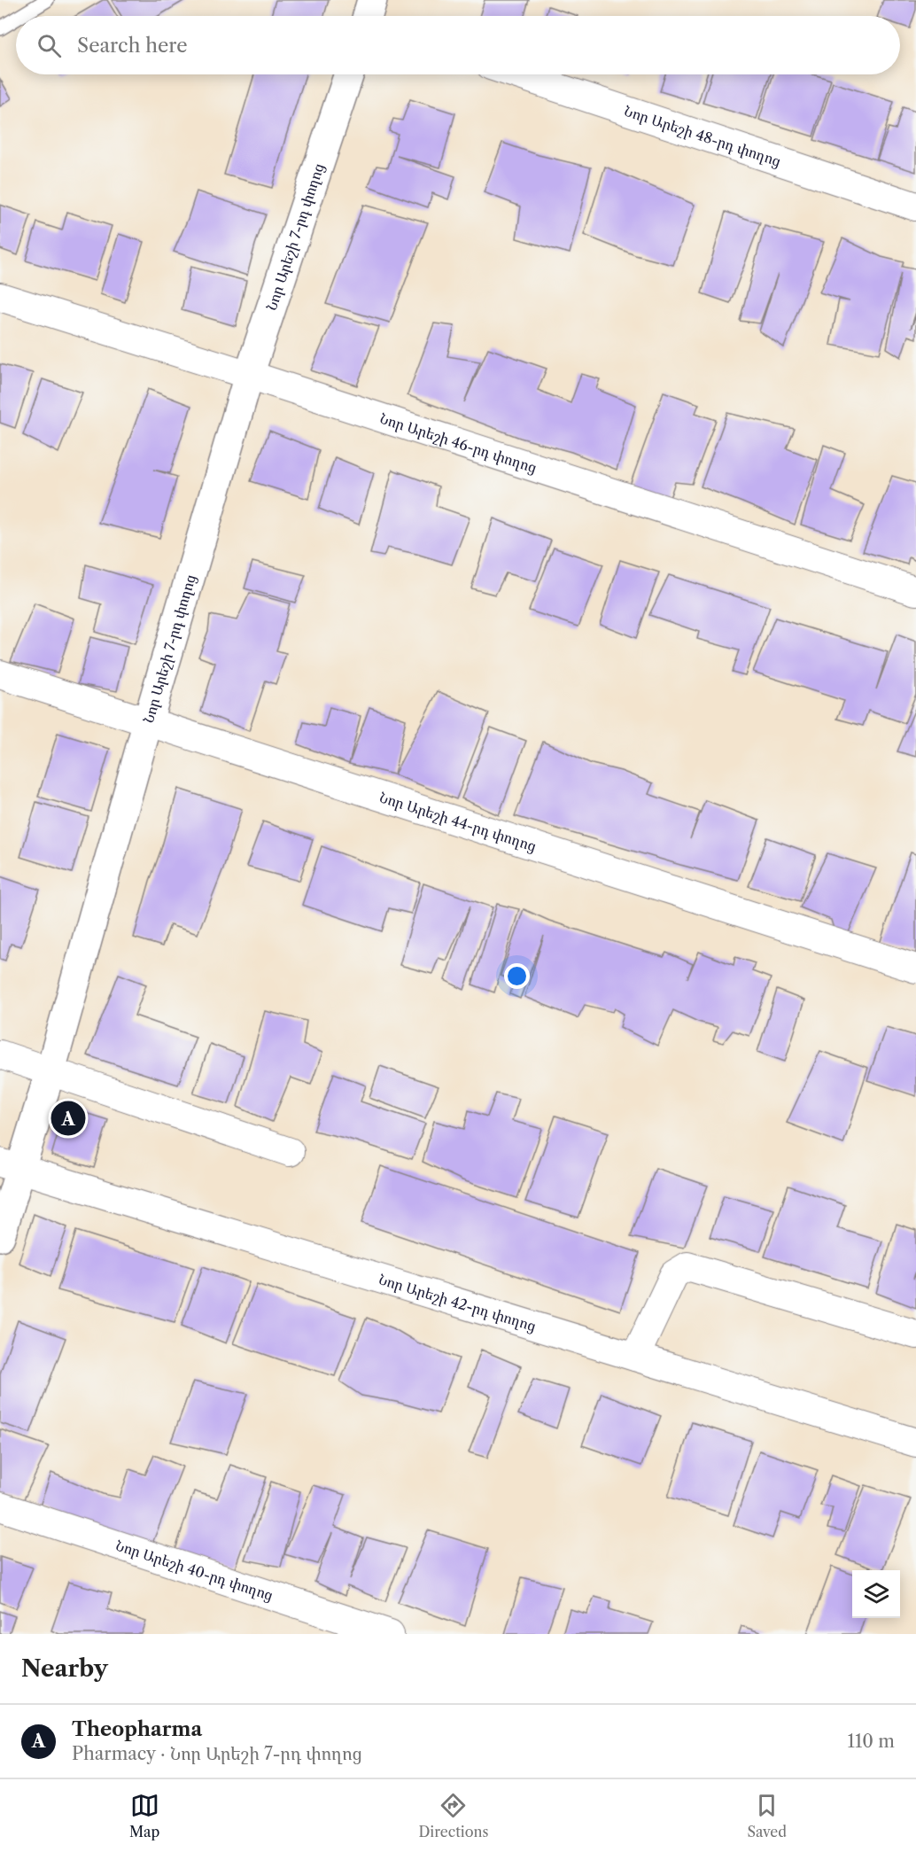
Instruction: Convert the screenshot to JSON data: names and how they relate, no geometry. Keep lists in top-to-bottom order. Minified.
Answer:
{"streets":{"street":["Նոր Արեշի 48-րդ փողոց","Նոր Արեշի 7-րդ փողոց","Նոր Արեշի 46-րդ փողոց","Նոր Արեշի 44-րդ փողոց","Նոր Արեշի 42-րդ փողոց","Նոր Արեշի 40-րդ փողոց"]},"crossings":[["Նոր Արեշի 7-րդ փողոց","Նոր Արեշի 46-րդ փողոց"],["Նոր Արեշի 7-րդ փողոց","Նոր Արեշի 44-րդ փողոց"],["Նոր Արեշի 7-րդ փողոց","Նոր Արեշի 42-րդ փողոց"]],"page":{"search":"Search here","pins":"A","heading":"Nearby","list":[{"mark":"A","name":"Theopharma","note":"Pharmacy · Նոր Արեշի 7-րդ փողոց","value":"110 m"}],"nav":["Map","Directions","Saved"]}}
